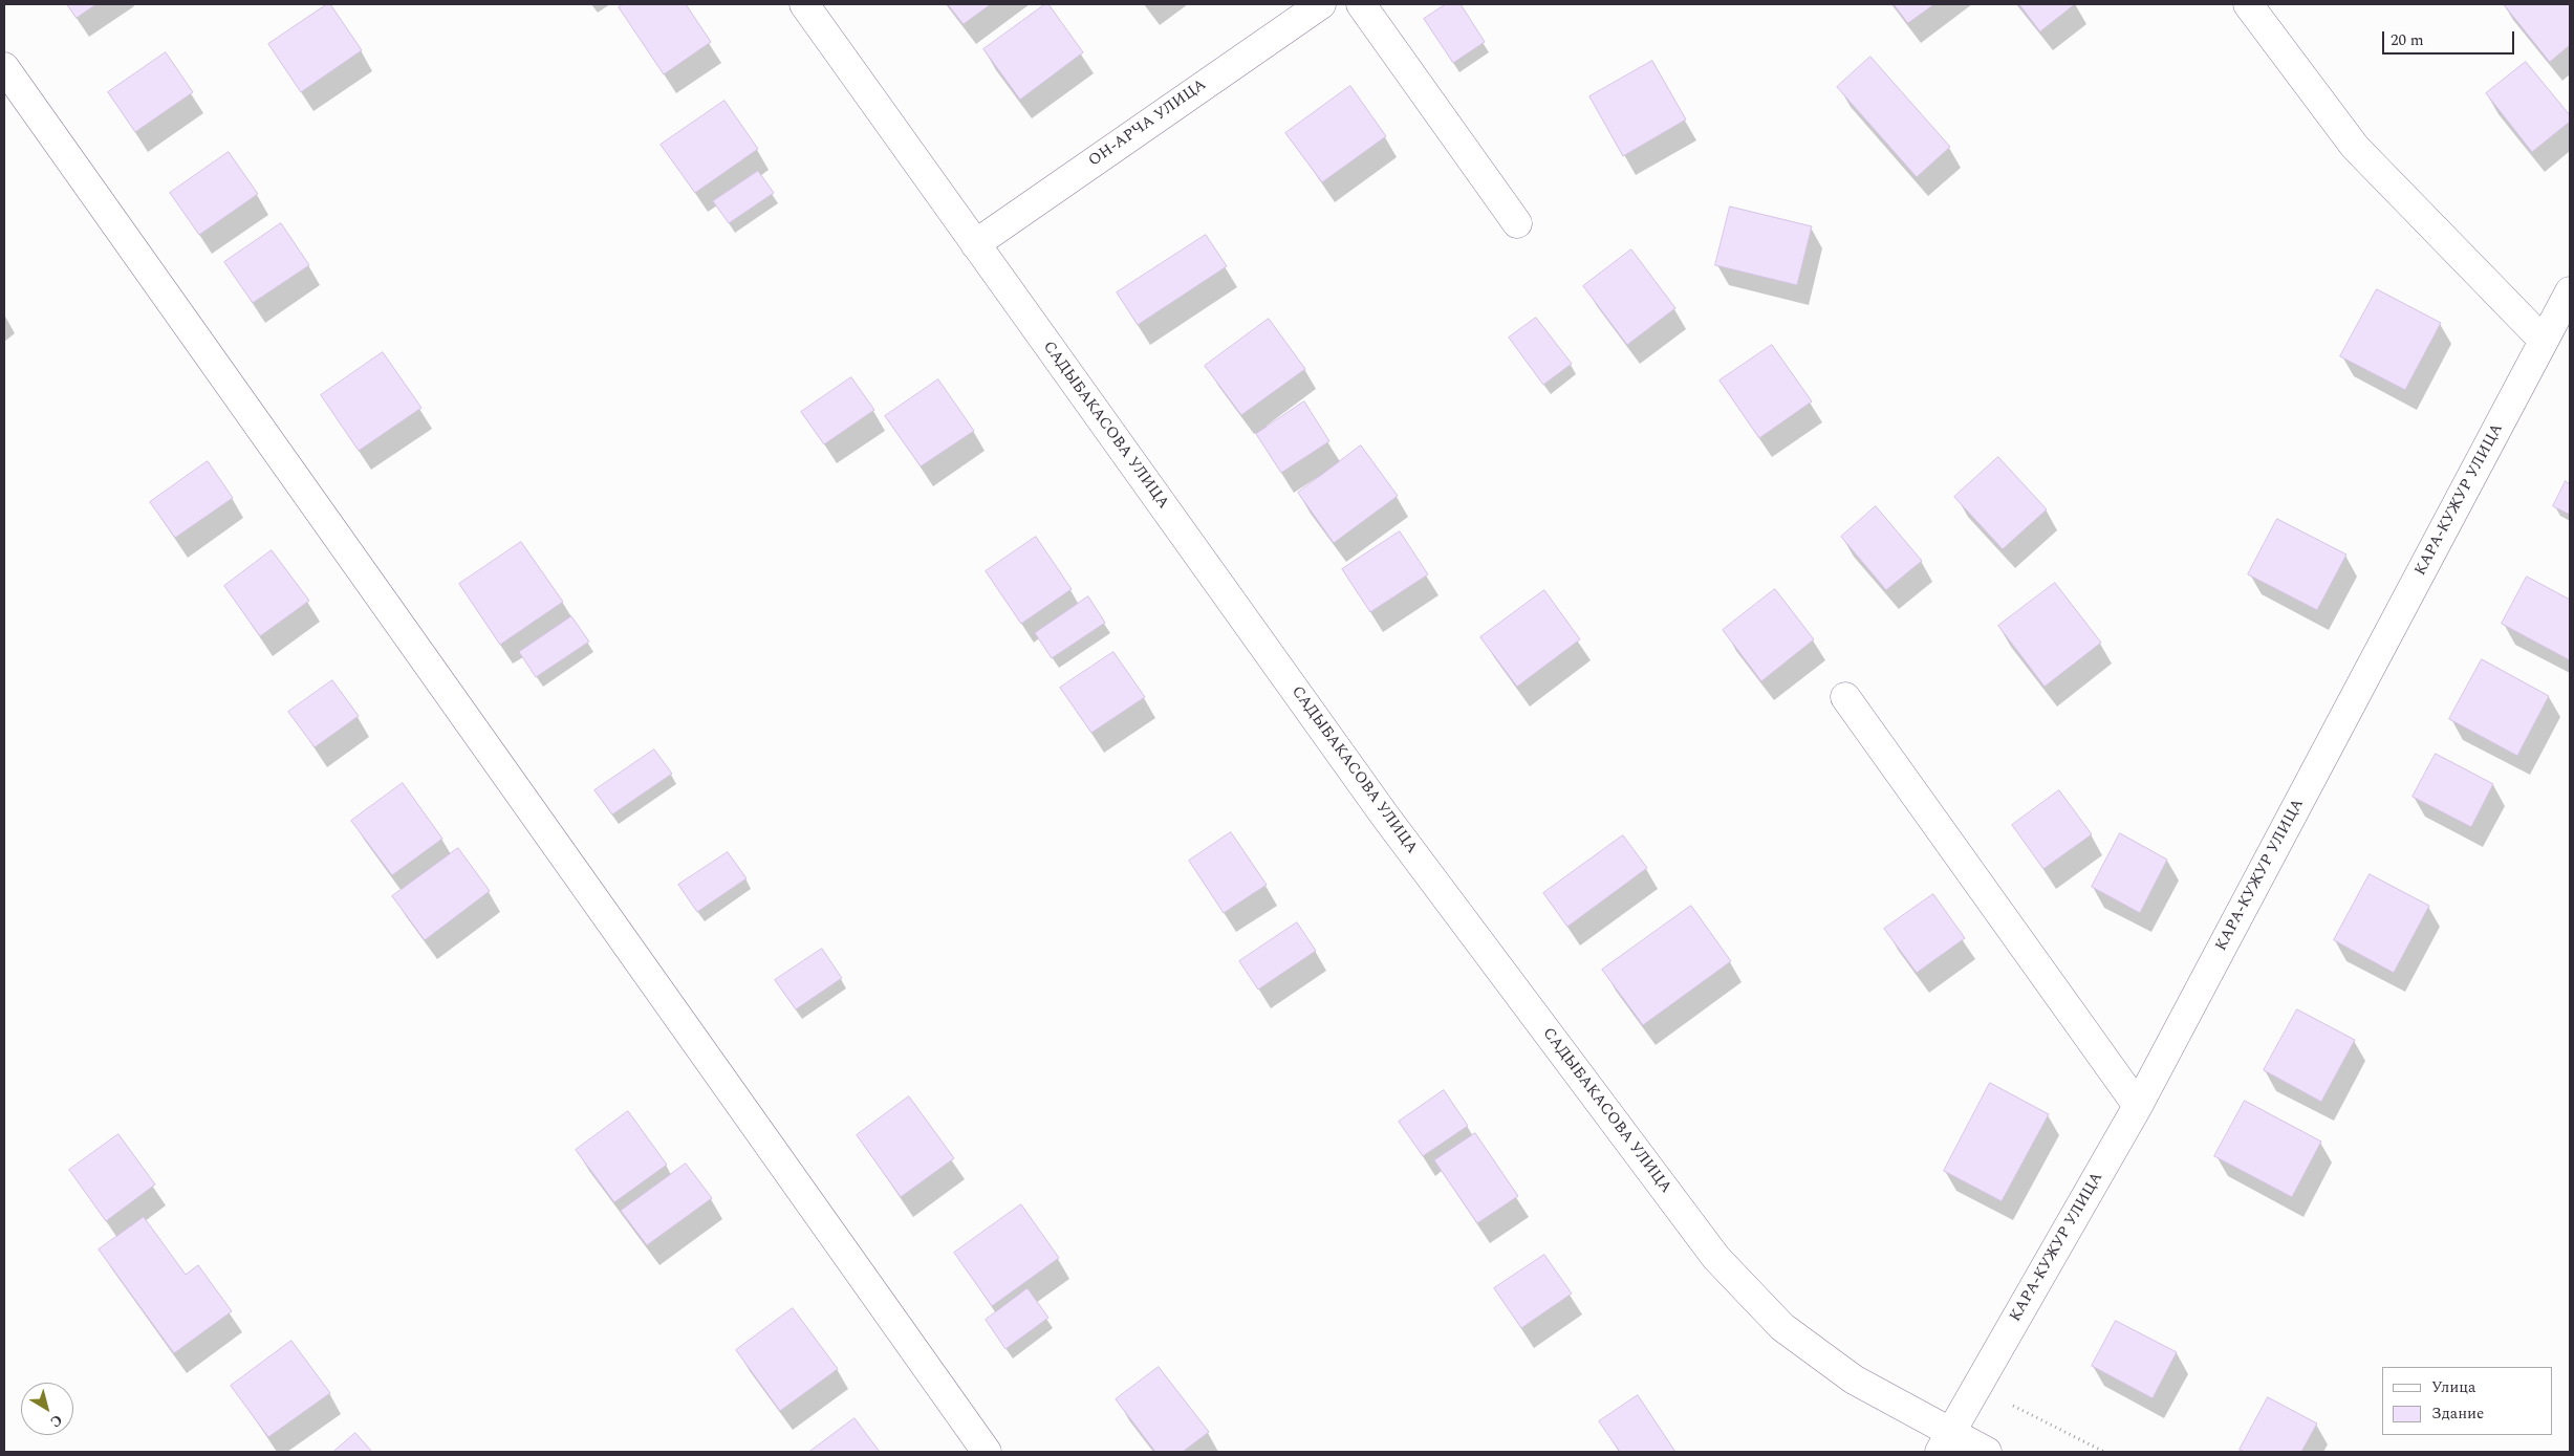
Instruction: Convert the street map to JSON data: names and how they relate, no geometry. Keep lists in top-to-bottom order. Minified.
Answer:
{"streets":{"street":["ОН-АРЧА УЛИЦА","САДЫБАКАСОВА УЛИЦА","КАРА-КУЖУР УЛИЦА"]},"crossings":[["ОН-АРЧА УЛИЦА","САДЫБАКАСОВА УЛИЦА"],["САДЫБАКАСОВА УЛИЦА","КАРА-КУЖУР УЛИЦА"]],"legend":["Улица","Здание"],"scale_bar":"20 m","north":"bottom right"}
